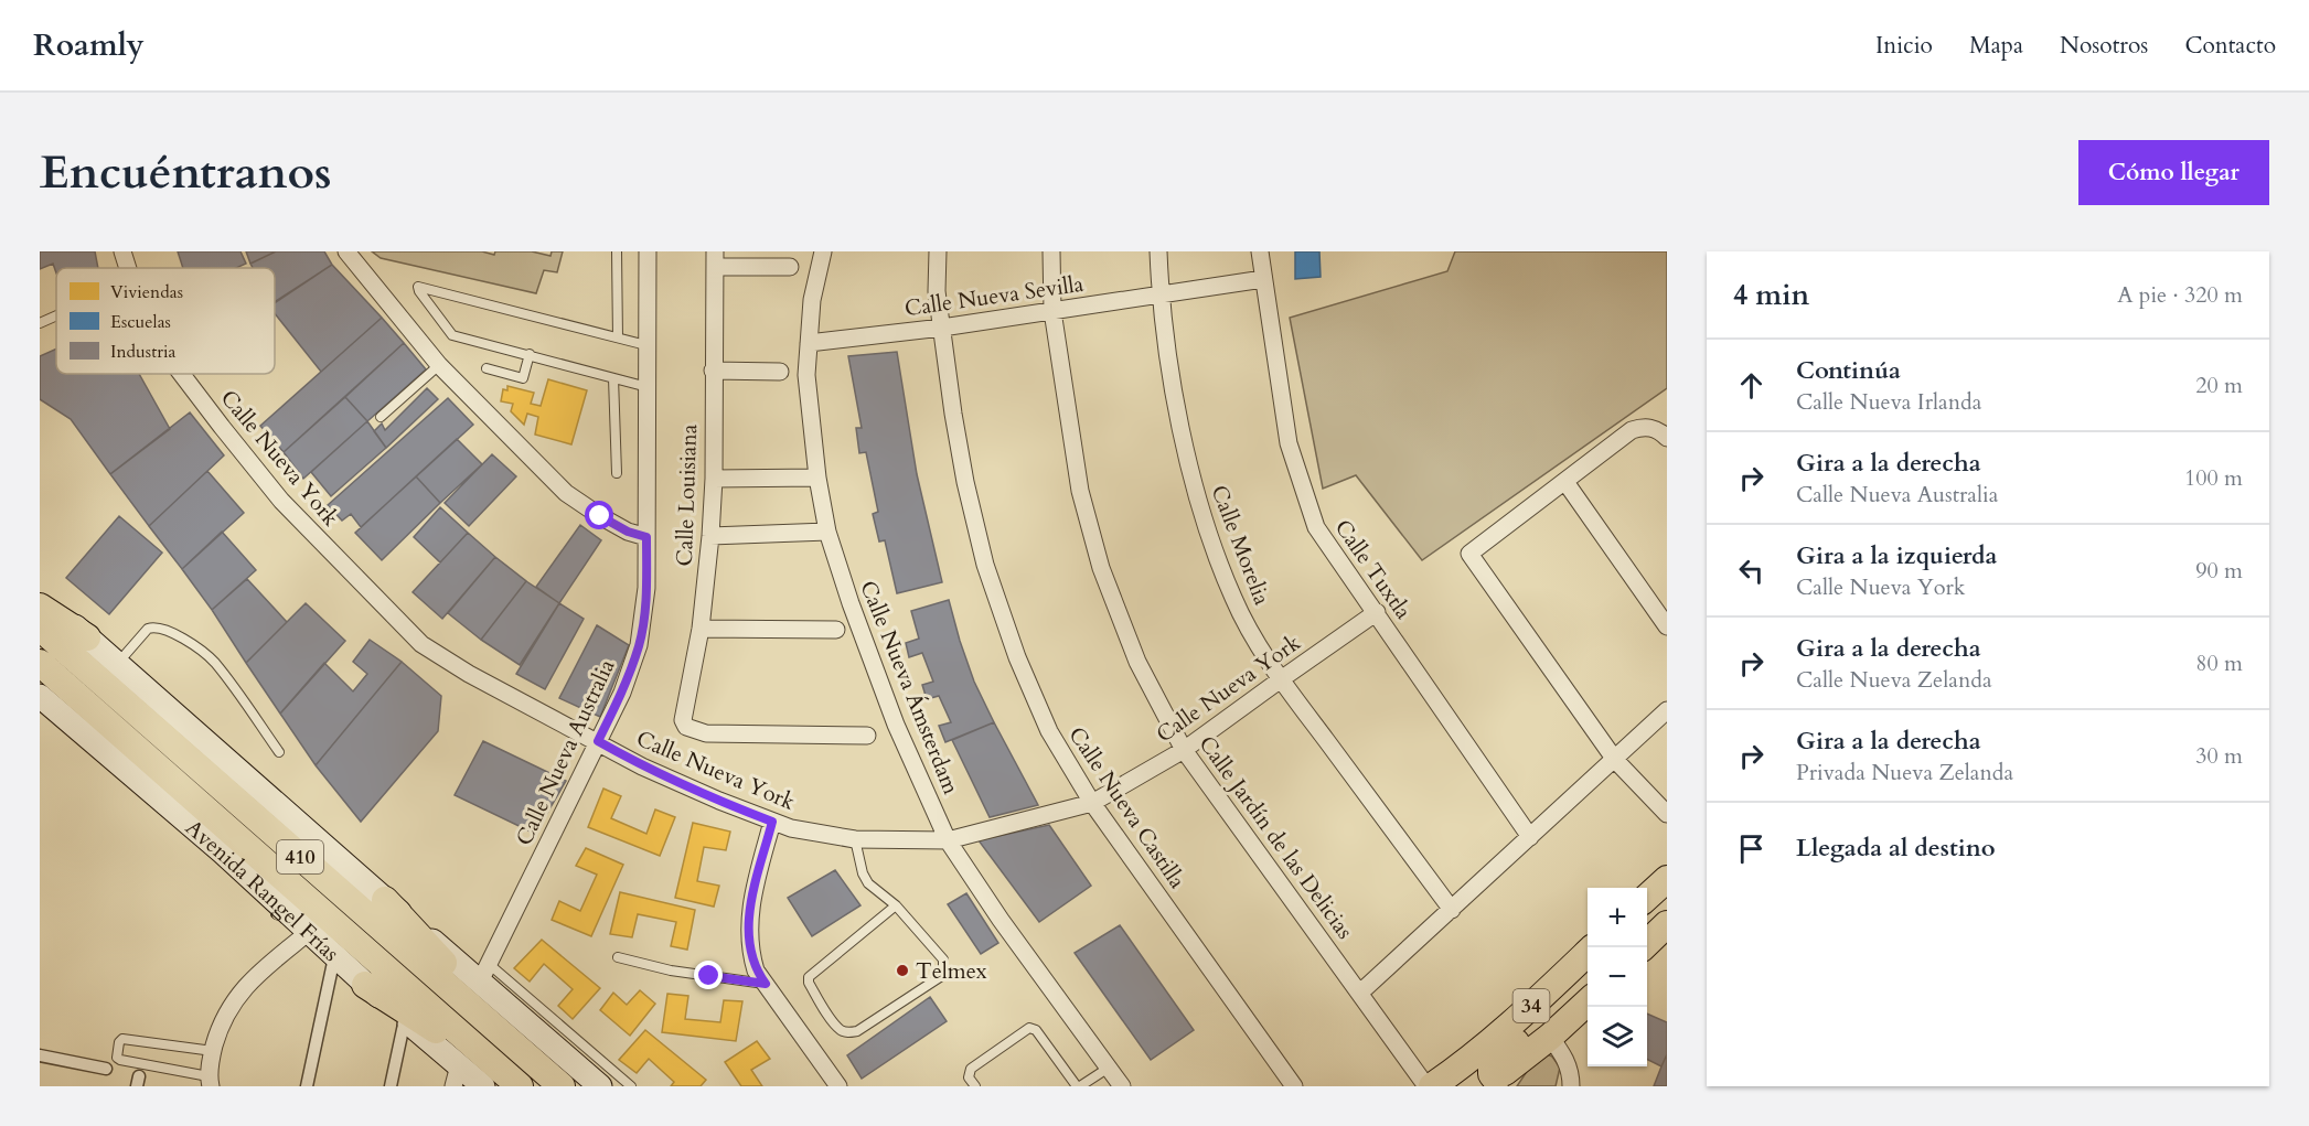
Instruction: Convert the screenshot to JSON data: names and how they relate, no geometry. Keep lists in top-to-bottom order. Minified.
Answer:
{"streets":{"main road":["410","Avenida Rangel Frías","34"],"street":["Calle Nueva Sevilla","Calle Nueva York","Calle Louisiana","Calle Morelia","Calle Tuxtla","Calle Nueva Ámsterdam","Calle Nueva Australia","Calle Nueva Castilla","Calle Jardín de las Delicias"]},"crossings":[["Calle Nueva Sevilla","Calle Morelia"],["Calle Nueva Sevilla","Calle Tuxtla"],["Calle Nueva Sevilla","Calle Nueva Ámsterdam"],["Calle Nueva Sevilla","Calle Nueva Castilla"],["Calle Nueva Sevilla","Calle Jardín de las Delicias"],["Calle Nueva York","Calle Morelia"],["Calle Nueva York","Calle Tuxtla"],["Calle Nueva York","Calle Nueva Ámsterdam"],["Calle Nueva York","Calle Nueva Australia"],["Calle Nueva York","Calle Nueva Castilla"],["Calle Nueva York","Calle Jardín de las Delicias"]],"places":["Telmex"],"legend":["Viviendas","Escuelas","Industria"],"page":{"header":"Roamly","nav":["Inicio","Mapa","Nosotros","Contacto"],"buttons":"Cómo llegar","title":"Encuéntranos","heading":["4 min","A pie · 320 m"],"list":[["Continúa","Calle Nueva Irlanda","20 m"],["Gira a la derecha","Calle Nueva Australia","100 m"],["Gira a la izquierda","Calle Nueva York","90 m"],["Gira a la derecha","Calle Nueva Zelanda","80 m"],["Gira a la derecha","Privada Nueva Zelanda","30 m"],"Llegada al destino"],"map_buttons":["+","−"]}}
